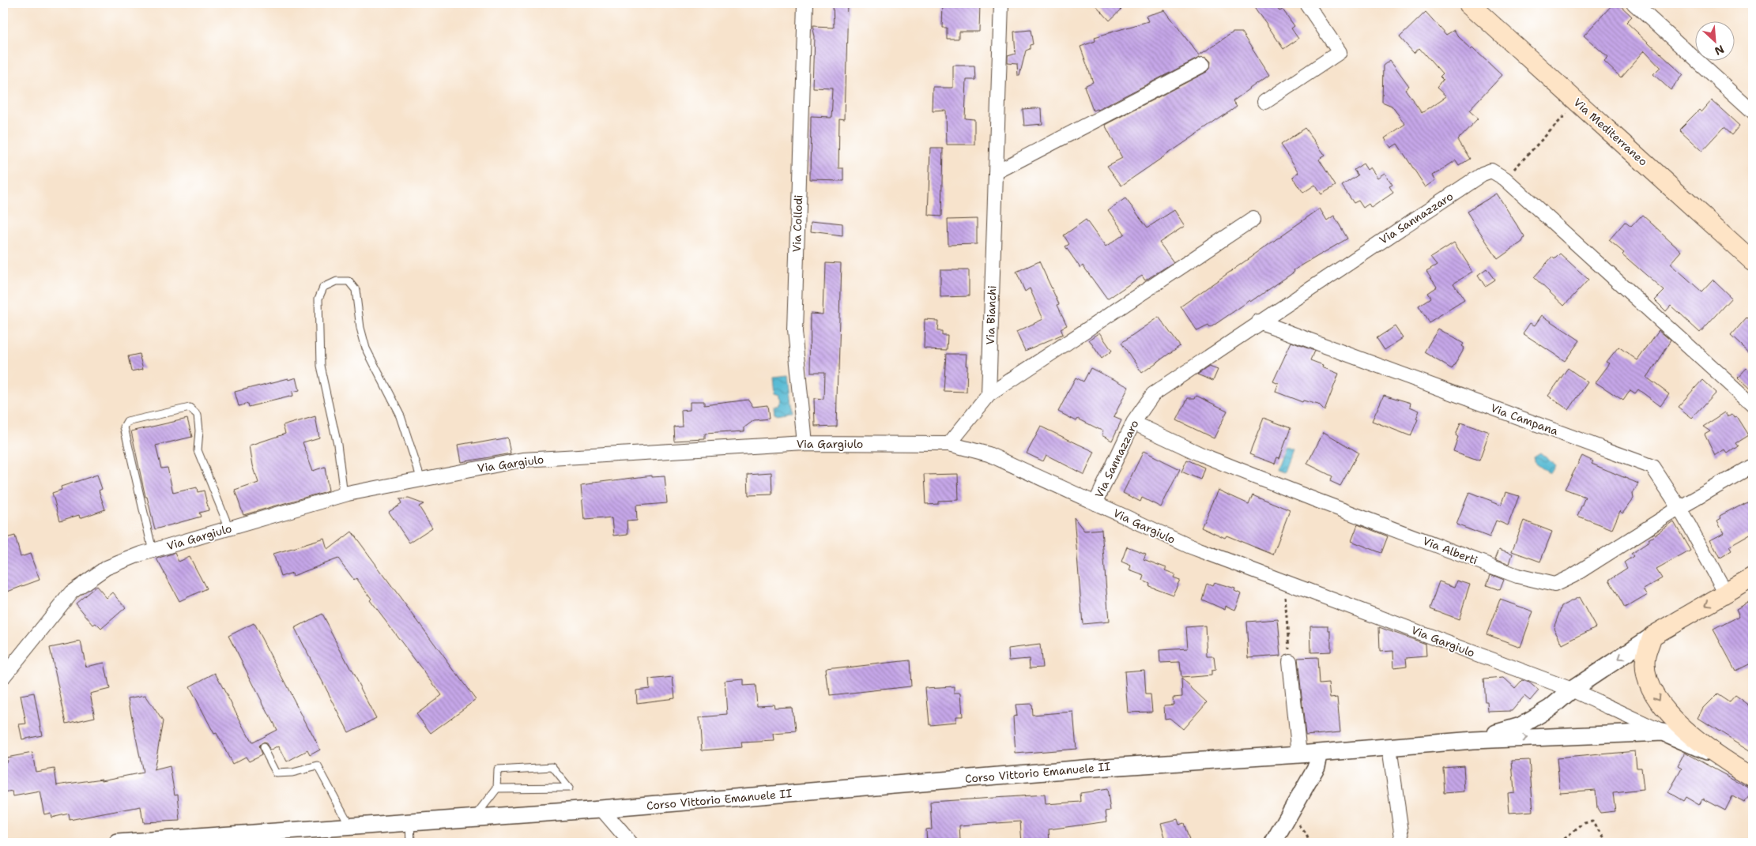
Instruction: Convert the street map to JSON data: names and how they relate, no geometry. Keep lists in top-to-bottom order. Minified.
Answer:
{"streets":{"main road":["Via Mediterraneo"],"street":["Via Sannazzaro","Via Collodi","Via Bianchi","Via Campana","Via Gargiulo","Via Alberti","Corso Vittorio Emanuele II"]},"crossings":[["Via Sannazzaro","Via Campana"],["Via Sannazzaro","Via Gargiulo"],["Via Sannazzaro","Via Alberti"],["Via Collodi","Via Gargiulo"],["Via Campana","Via Alberti"]],"north":"bottom right"}
